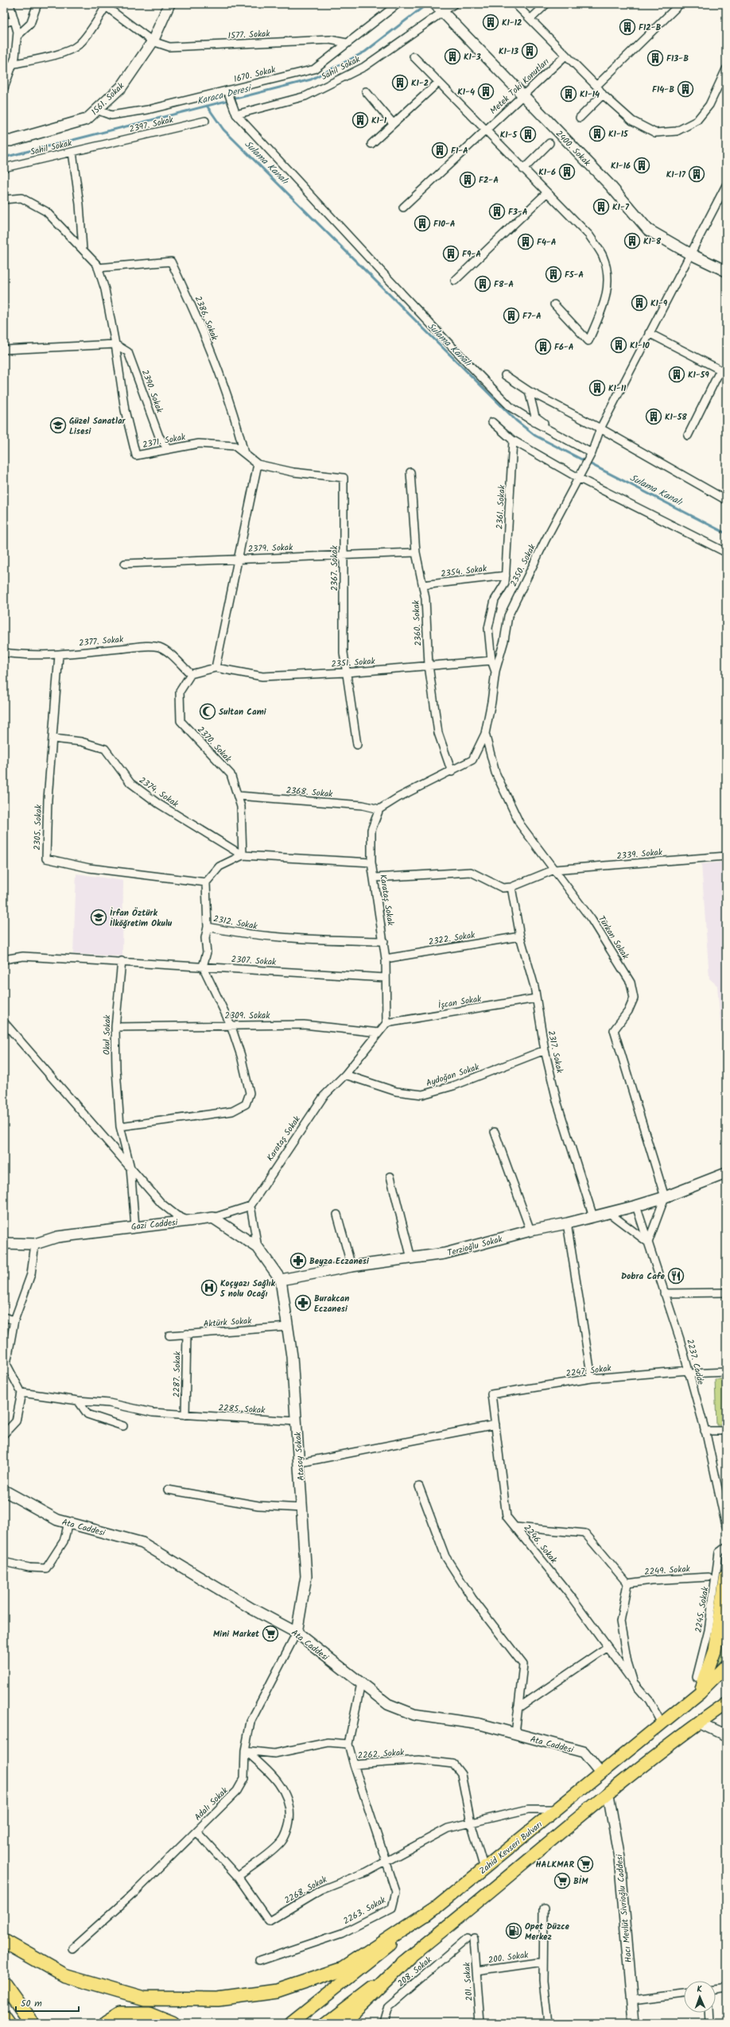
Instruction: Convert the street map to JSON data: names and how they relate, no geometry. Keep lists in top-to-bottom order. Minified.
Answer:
{"streets":{"main road":["Zahid Kevseri Bulvarı"],"street":["1577. Sokak","Sahil Sokak","1670. Sokak","Metek Toki Konutları","1561. Sokak","2397. Sokak","2400. Sokak","2386. Sokak","2390. Sokak","2371. Sokak","2361. Sokak","2379. Sokak","2350. Sokak","2367. Sokak","2354. Sokak","2360. Sokak","2377. Sokak","2351. Sokak","2370. Sokak","2374. Sokak","2368. Sokak","2305. Sokak","2339. Sokak","Karataş Sokak","2312. Sokak","Türkan Sokak","2322. Sokak","2307. Sokak","İşcan Sokak","2309. Sokak","Okul Sokak","2317. Sokak","Aydoğan Sokak","Gazi Caddesi","Terzioğlu Sokak","Aktürk Sokak","2237. Cadde","2247. Sokak","2287. Sokak","2285. Sokak","Atasoy Sokak","Ata Caddesi","2246. Sokak","2249. Sokak","2245. Sokak","2262. Sokak","Adalı Sokak","2268. Sokak","Hacı Mevlüt Sivrioğlu Caddesi","2263. Sokak","200. Sokak","208. Sokak","201. Sokak"]},"crossings":[["1577. Sokak","1670. Sokak"],["1577. Sokak","1561. Sokak"],["Sahil Sokak","2397. Sokak"],["Sahil Sokak","2400. Sokak"],["1670. Sokak","1561. Sokak"],["Metek Toki Konutları","2400. Sokak"],["2400. Sokak","2350. Sokak"],["2386. Sokak","2371. Sokak"],["2390. Sokak","2371. Sokak"],["2371. Sokak","2367. Sokak"],["2361. Sokak","2354. Sokak"],["2379. Sokak","2367. Sokak"],["2379. Sokak","2360. Sokak"],["2367. Sokak","2351. Sokak"],["2354. Sokak","2360. Sokak"],["2360. Sokak","2351. Sokak"],["2377. Sokak","2370. Sokak"],["2377. Sokak","2305. Sokak"],["2370. Sokak","2374. Sokak"],["2370. Sokak","2368. Sokak"],["2374. Sokak","2305. Sokak"],["2368. Sokak","Karataş Sokak"],["2305. Sokak","2312. Sokak"],["2339. Sokak","Türkan Sokak"],["Karataş Sokak","2312. Sokak"],["Karataş Sokak","2322. Sokak"],["Karataş Sokak","2307. Sokak"],["Karataş Sokak","İşcan Sokak"],["Karataş Sokak","2309. Sokak"],["Karataş Sokak","Aydoğan Sokak"],["Türkan Sokak","Terzioğlu Sokak"],["2322. Sokak","2317. Sokak"],["2307. Sokak","Okul Sokak"],["İşcan Sokak","2317. Sokak"],["2309. Sokak","Okul Sokak"],["Okul Sokak","Gazi Caddesi"],["2317. Sokak","Aydoğan Sokak"],["2317. Sokak","Terzioğlu Sokak"],["Terzioğlu Sokak","2237. Cadde"],["Terzioğlu Sokak","Atasoy Sokak"],["Aktürk Sokak","2287. Sokak"],["Aktürk Sokak","Atasoy Sokak"],["2237. Cadde","2247. Sokak"],["2247. Sokak","2246. Sokak"],["2287. Sokak","2285. Sokak"],["2285. Sokak","Atasoy Sokak"],["Atasoy Sokak","Ata Caddesi"],["Atasoy Sokak","Adalı Sokak"],["Ata Caddesi","Adalı Sokak"],["Ata Caddesi","Zahid Kevseri Bulvarı"],["2246. Sokak","2249. Sokak"],["2246. Sokak","Zahid Kevseri Bulvarı"],["2262. Sokak","Adalı Sokak"],["2262. Sokak","Zahid Kevseri Bulvarı"],["2262. Sokak","2268. Sokak"],["2262. Sokak","2263. Sokak"],["Zahid Kevseri Bulvarı","2268. Sokak"],["2268. Sokak","2263. Sokak"],["200. Sokak","201. Sokak"],["208. Sokak","201. Sokak"]],"water":["Karaca Deresi","Sulama Kanalı"],"places":{"building":["K1-12","F12-B","K1-13","K1-3","F13-B","K1-2","F14-B","K1-4","K1-14","K1-1","K1-15","K1-5","F1-A","K1-16","K1-6","K1-17","F2-A","K1-7","F3-A","F10-A","K1-8","F4-A","F9-A","F5-A","F8-A","K1-9","F7-A","K1-10","F6-A","K1-59","K1-11","K1-58"],"school or university":["Güzel Sanatlar Lisesi","İrfan Öztürk İlköğretim Okulu"],"mosque":["Sultan Cami"],"pharmacy":["Beyza Eczanesi","Burakcan Eczanesi"],"restaurant":["Dobra Cafe"],"hospital":["Koçyazı Sağlık 5 nolu Ocağı"],"supermarket":["Mini Market","HALKMAR","BİM"],"fuel station":["Opet Düzce Merkez"]},"scale_bar":"50 m","north":"top"}
